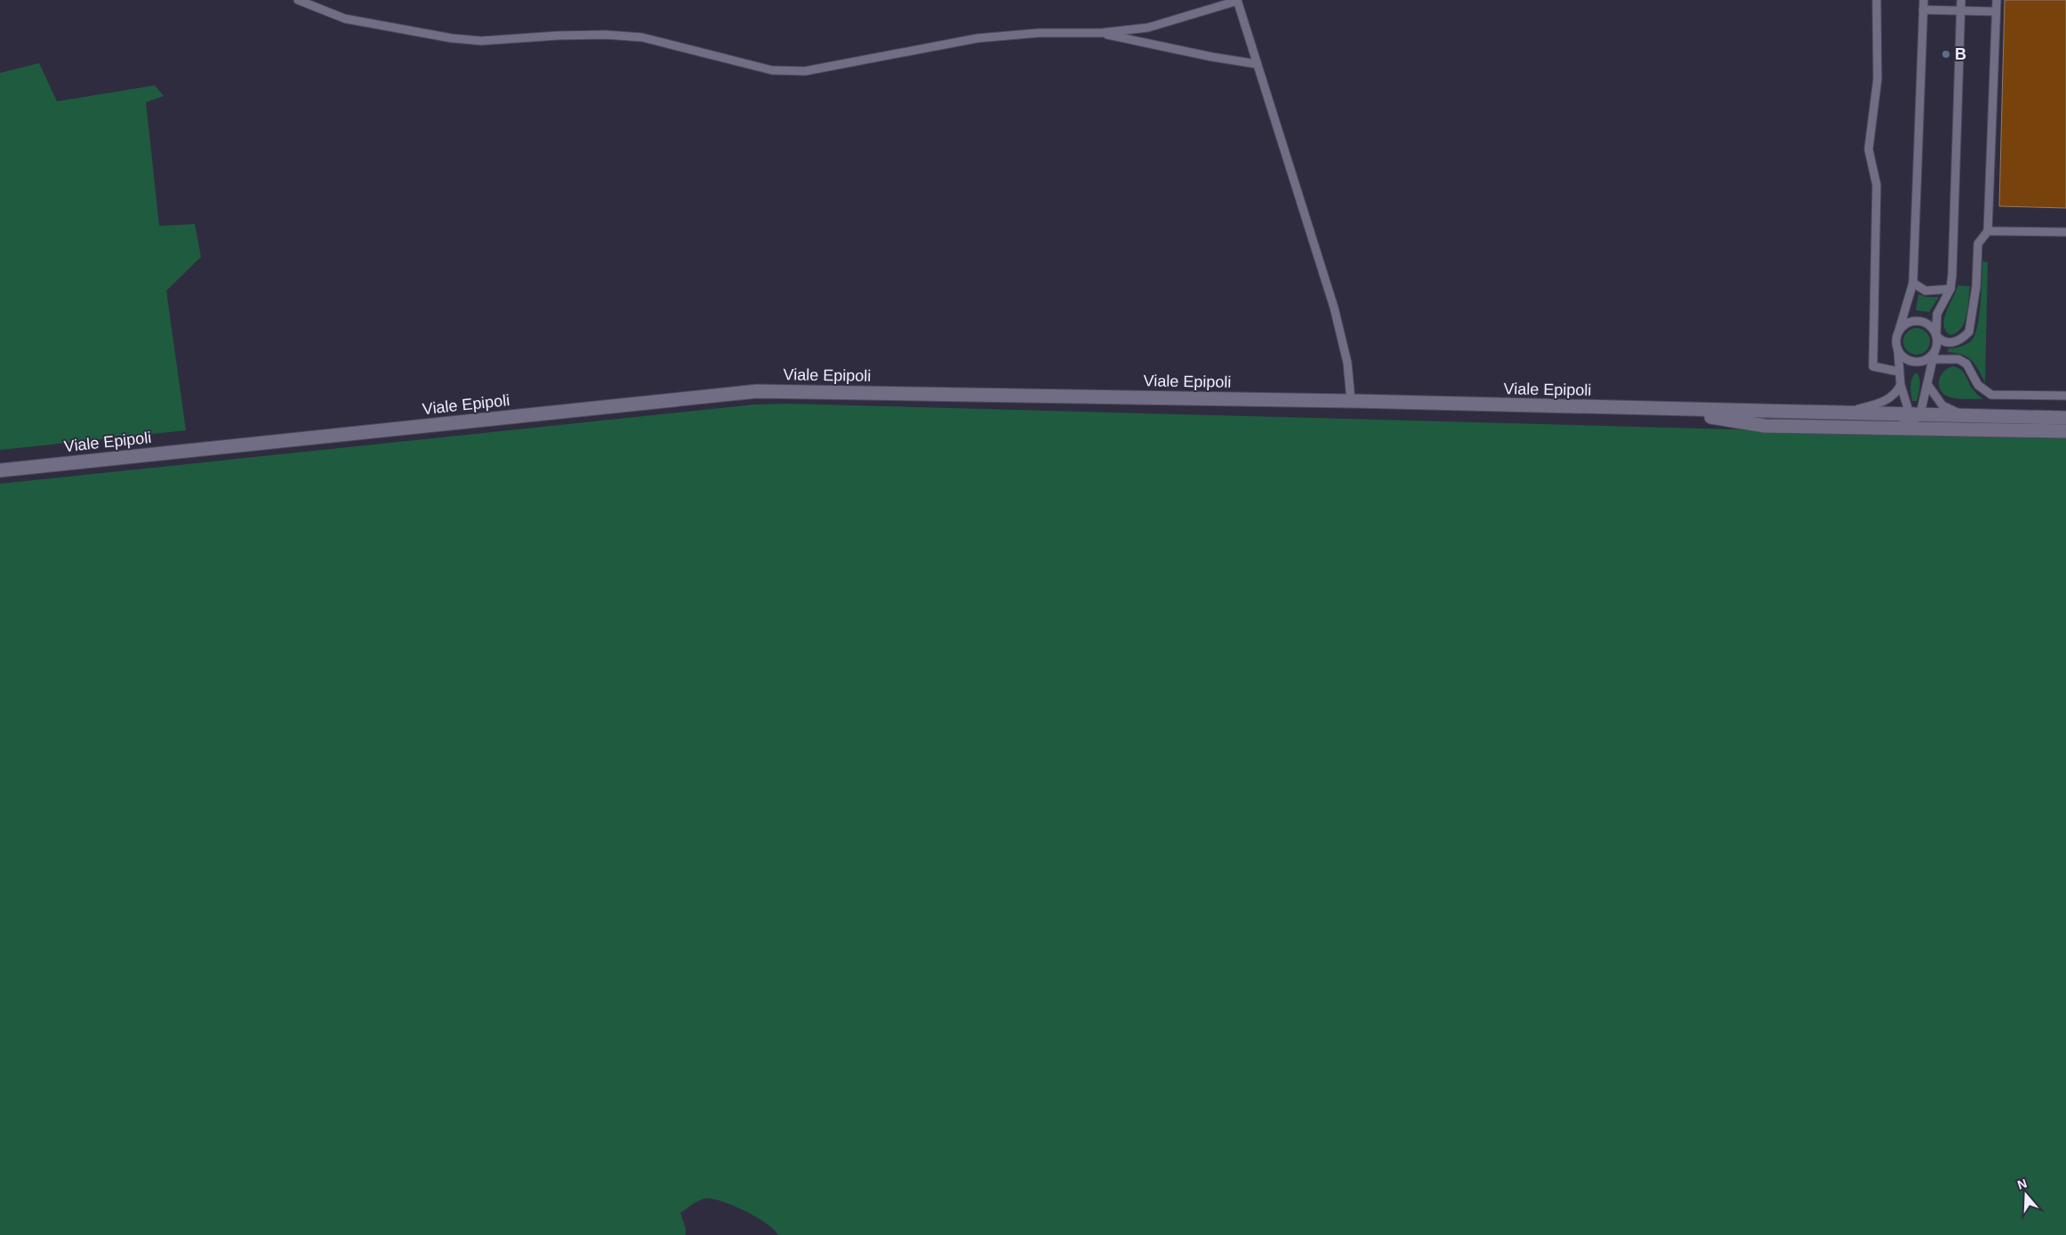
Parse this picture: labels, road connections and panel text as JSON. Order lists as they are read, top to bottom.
{
  "streets": {
    "main road": ["Viale Epipoli"]
  },
  "places": ["B"],
  "north": "top"
}
